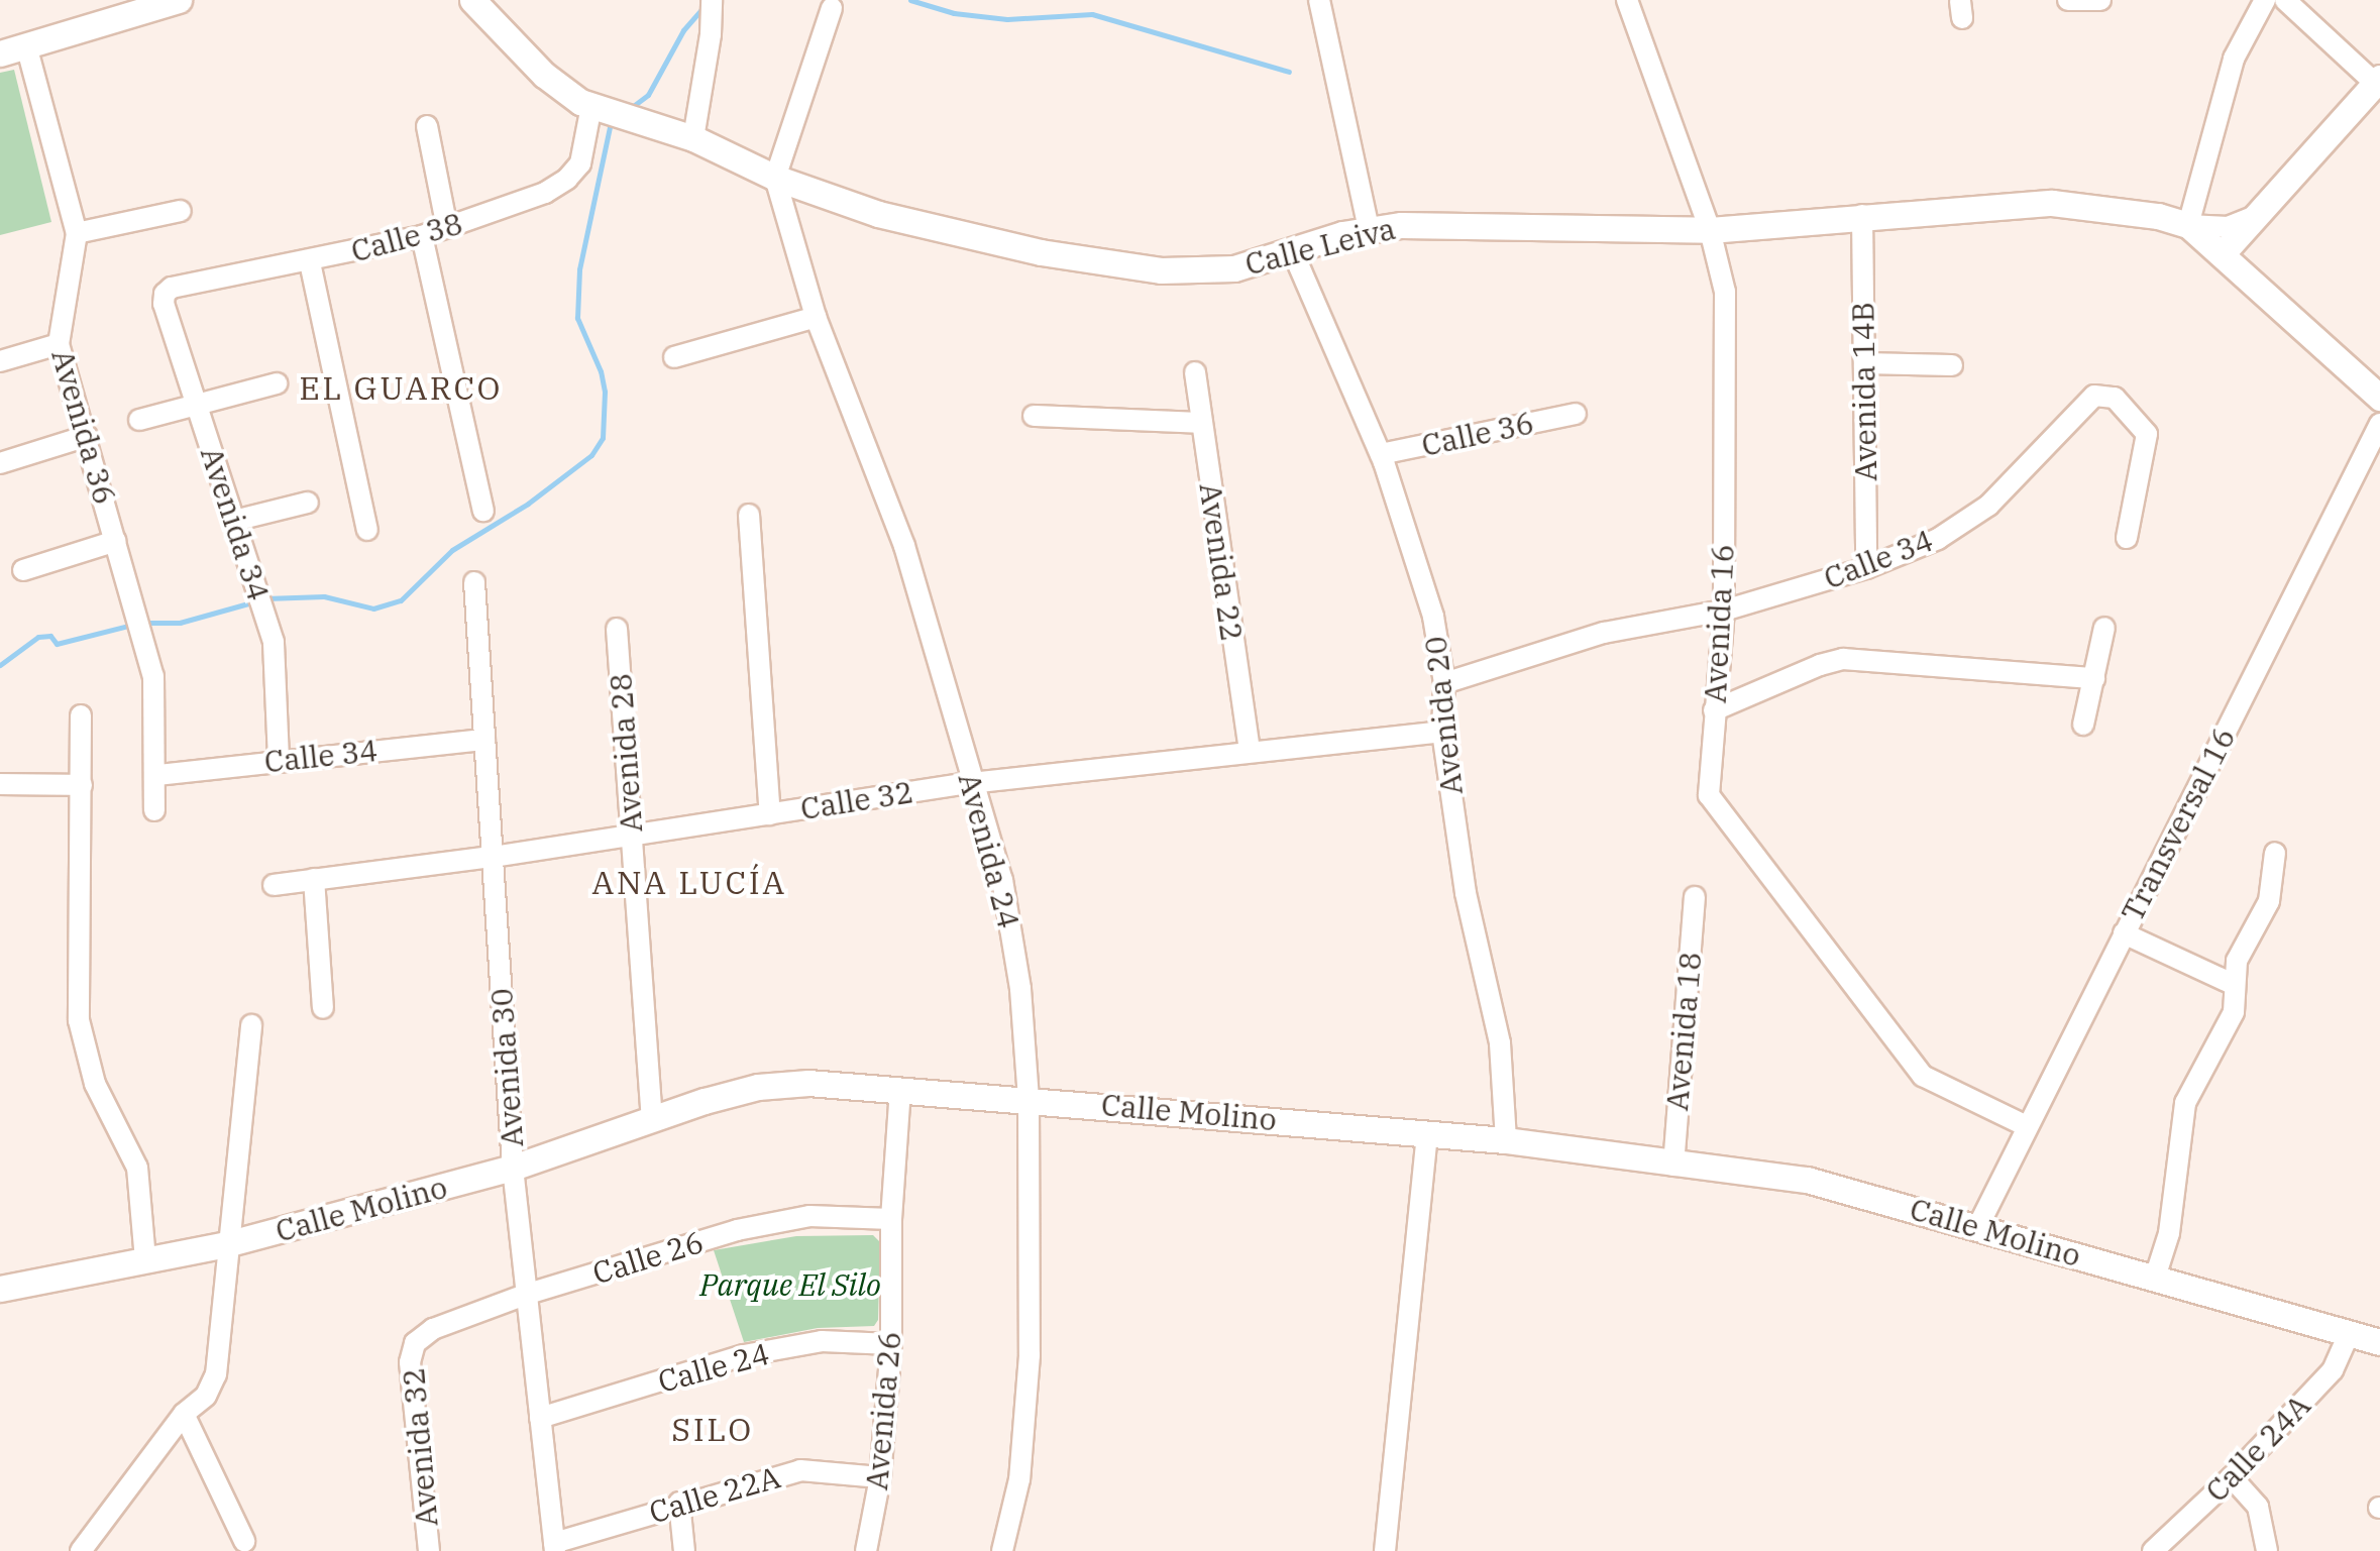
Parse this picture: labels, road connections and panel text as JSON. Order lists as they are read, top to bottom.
{
  "streets": {
    "main road": ["Calle Leiva", "Calle Molino"],
    "street": [
      "Calle 38",
      "Avenida 14B",
      "Avenida 36",
      "Calle 36",
      "Avenida 34",
      "Calle 34",
      "Avenida 22",
      "Avenida 16",
      "Avenida 20",
      "Avenida 28",
      "Calle 32",
      "Transversal 16",
      "Avenida 24",
      "Avenida 18",
      "Avenida 30",
      "Calle 26",
      "Calle 24",
      "Avenida 26",
      "Avenida 32",
      "Calle 24A",
      "Calle 22A"
    ]
  },
  "crossings": [
    ["Calle 38", "Calle Leiva"],
    ["Calle 38", "Avenida 34"],
    ["Calle Leiva", "Avenida 14B"],
    ["Calle Leiva", "Avenida 16"],
    ["Calle Leiva", "Avenida 20"],
    ["Calle Leiva", "Avenida 24"],
    ["Avenida 14B", "Calle 34"],
    ["Avenida 36", "Calle 34"],
    ["Calle 36", "Avenida 20"],
    ["Avenida 34", "Calle 34"],
    ["Calle 34", "Avenida 16"],
    ["Calle 34", "Avenida 20"],
    ["Calle 34", "Avenida 30"],
    ["Avenida 22", "Calle 32"],
    ["Avenida 16", "Transversal 16"],
    ["Avenida 20", "Calle 32"],
    ["Avenida 20", "Calle Molino"],
    ["Avenida 28", "Calle 32"],
    ["Avenida 28", "Calle Molino"],
    ["Calle 32", "Avenida 24"],
    ["Calle 32", "Avenida 30"],
    ["Transversal 16", "Calle Molino"],
    ["Avenida 24", "Calle Molino"],
    ["Avenida 18", "Calle Molino"],
    ["Avenida 30", "Calle Molino"],
    ["Avenida 30", "Calle 26"],
    ["Avenida 30", "Calle 24"],
    ["Avenida 30", "Calle 22A"],
    ["Calle Molino", "Avenida 26"],
    ["Calle Molino", "Calle 24A"],
    ["Calle 26", "Avenida 26"],
    ["Calle 26", "Avenida 32"],
    ["Calle 24", "Avenida 26"],
    ["Avenida 26", "Calle 22A"]
  ],
  "districts": ["EL GUARCO", "ANA LUCÍA", "SILO"],
  "parks": ["Parque El Silo"]
}
